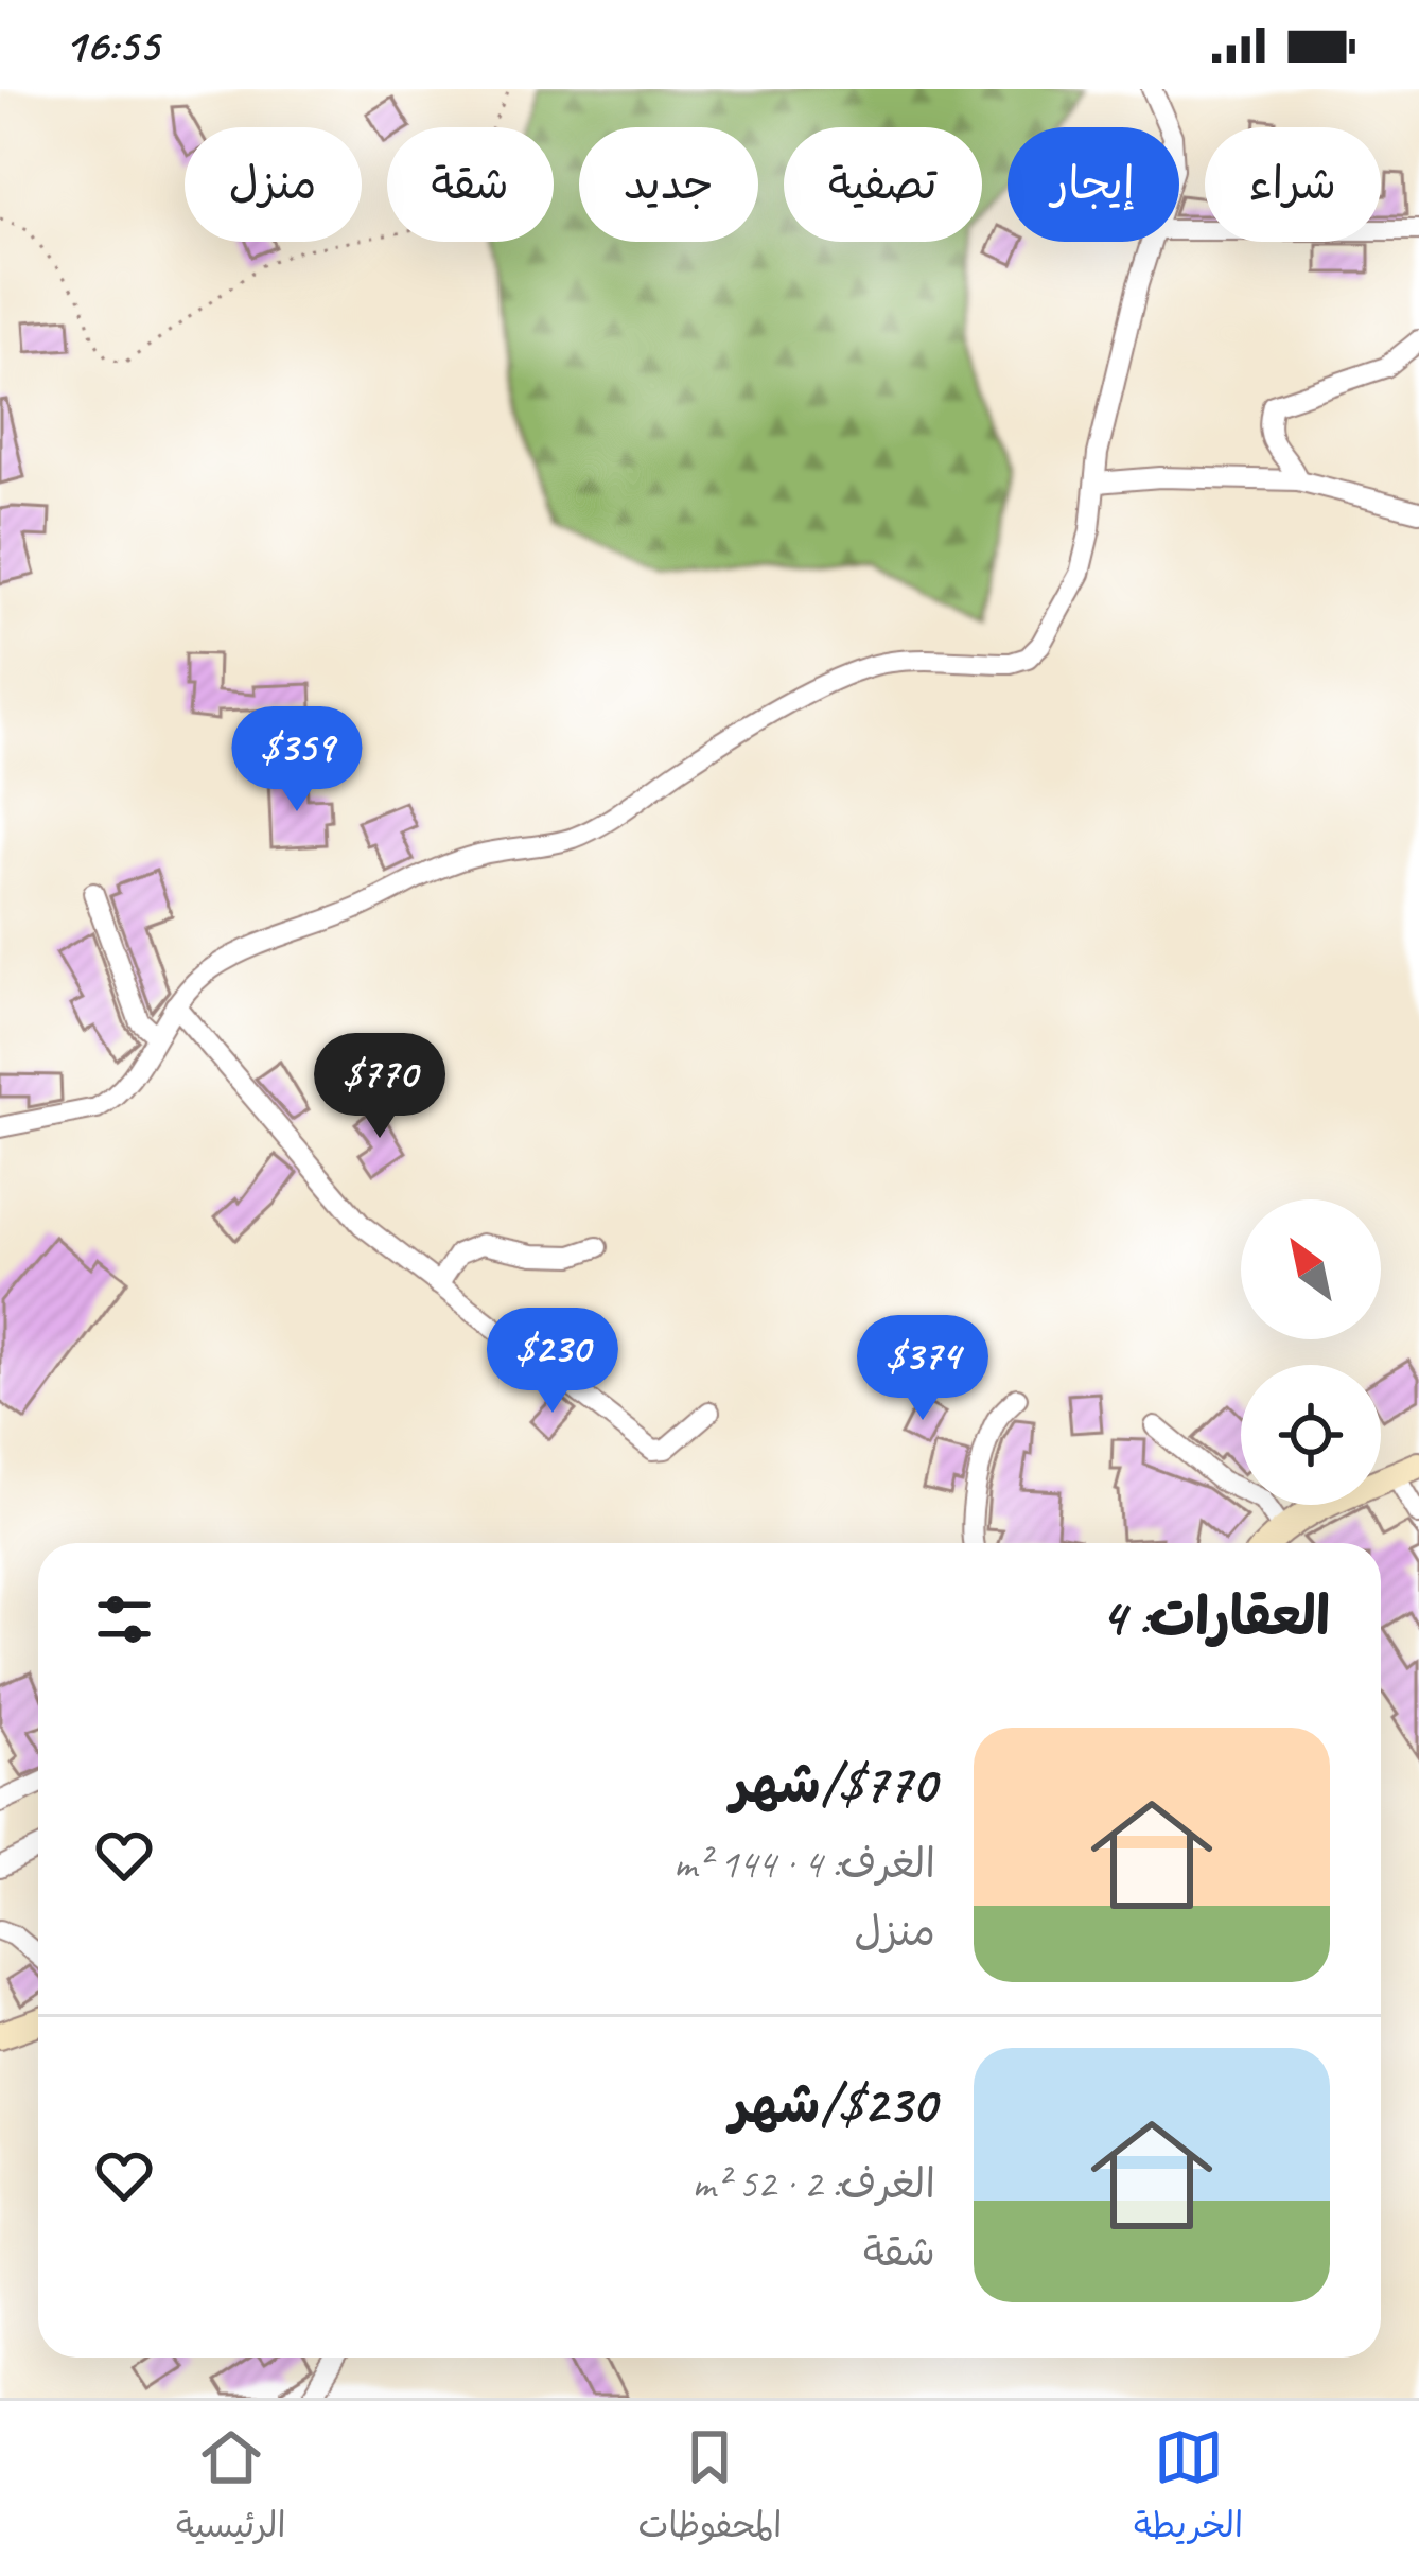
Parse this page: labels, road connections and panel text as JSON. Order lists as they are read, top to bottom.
{
  "north": "top left",
  "page": {
    "status": "16:55",
    "chip": [
      "شراء",
      "إيجار",
      "تصفية",
      "جديد",
      "شقة",
      "منزل"
    ],
    "price": [
      "$359",
      "$770",
      "$230",
      "$374"
    ],
    "heading": "العقارات: 4",
    "list": [
      {
        "name": "$770/شهر",
        "note": "الغرف: 4 · 144 m² · منزل"
      },
      {
        "name": "$230/شهر",
        "note": "الغرف: 2 · 52 m² · شقة"
      }
    ],
    "tabs": ["الخريطة", "المحفوظات", "الرئيسية"]
  }
}
